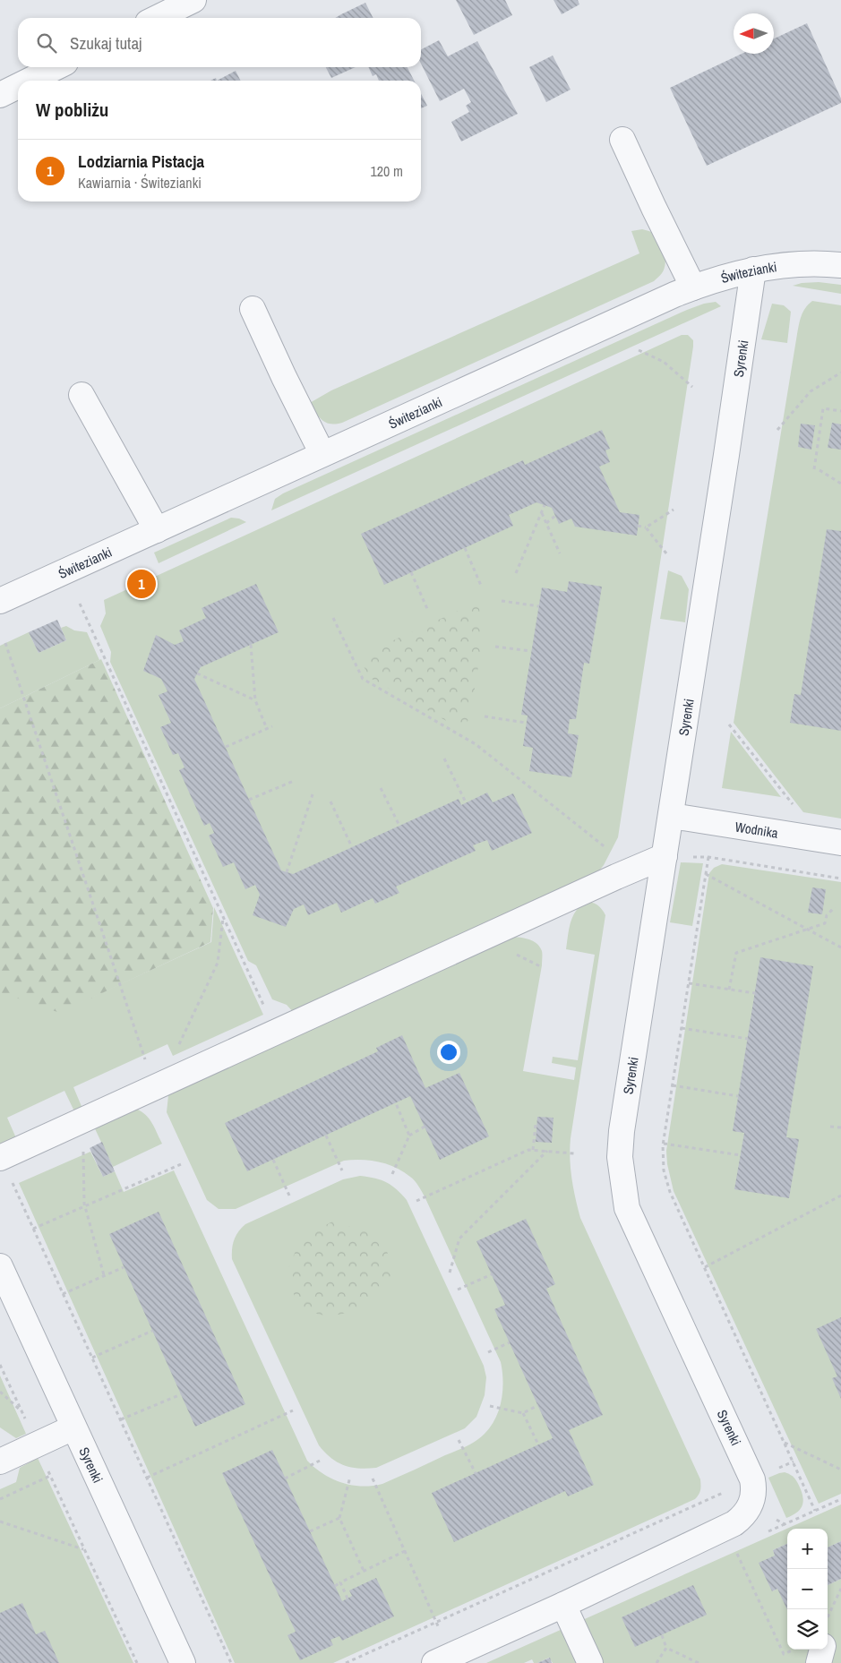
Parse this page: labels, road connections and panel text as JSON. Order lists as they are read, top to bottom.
{
  "streets": {
    "street": ["Świtezianki", "Syrenki", "Wodnika"]
  },
  "crossings": [
    ["Świtezianki", "Syrenki"],
    ["Syrenki", "Wodnika"]
  ],
  "north": "left",
  "page": {
    "search": "Szukaj tutaj",
    "heading": "W pobliżu",
    "list": [
      {
        "mark": "1",
        "name": "Lodziarnia Pistacja",
        "note": "Kawiarnia · Świtezianki",
        "value": "120 m"
      }
    ],
    "pins": "1",
    "map_buttons": ["+", "−"]
  }
}
